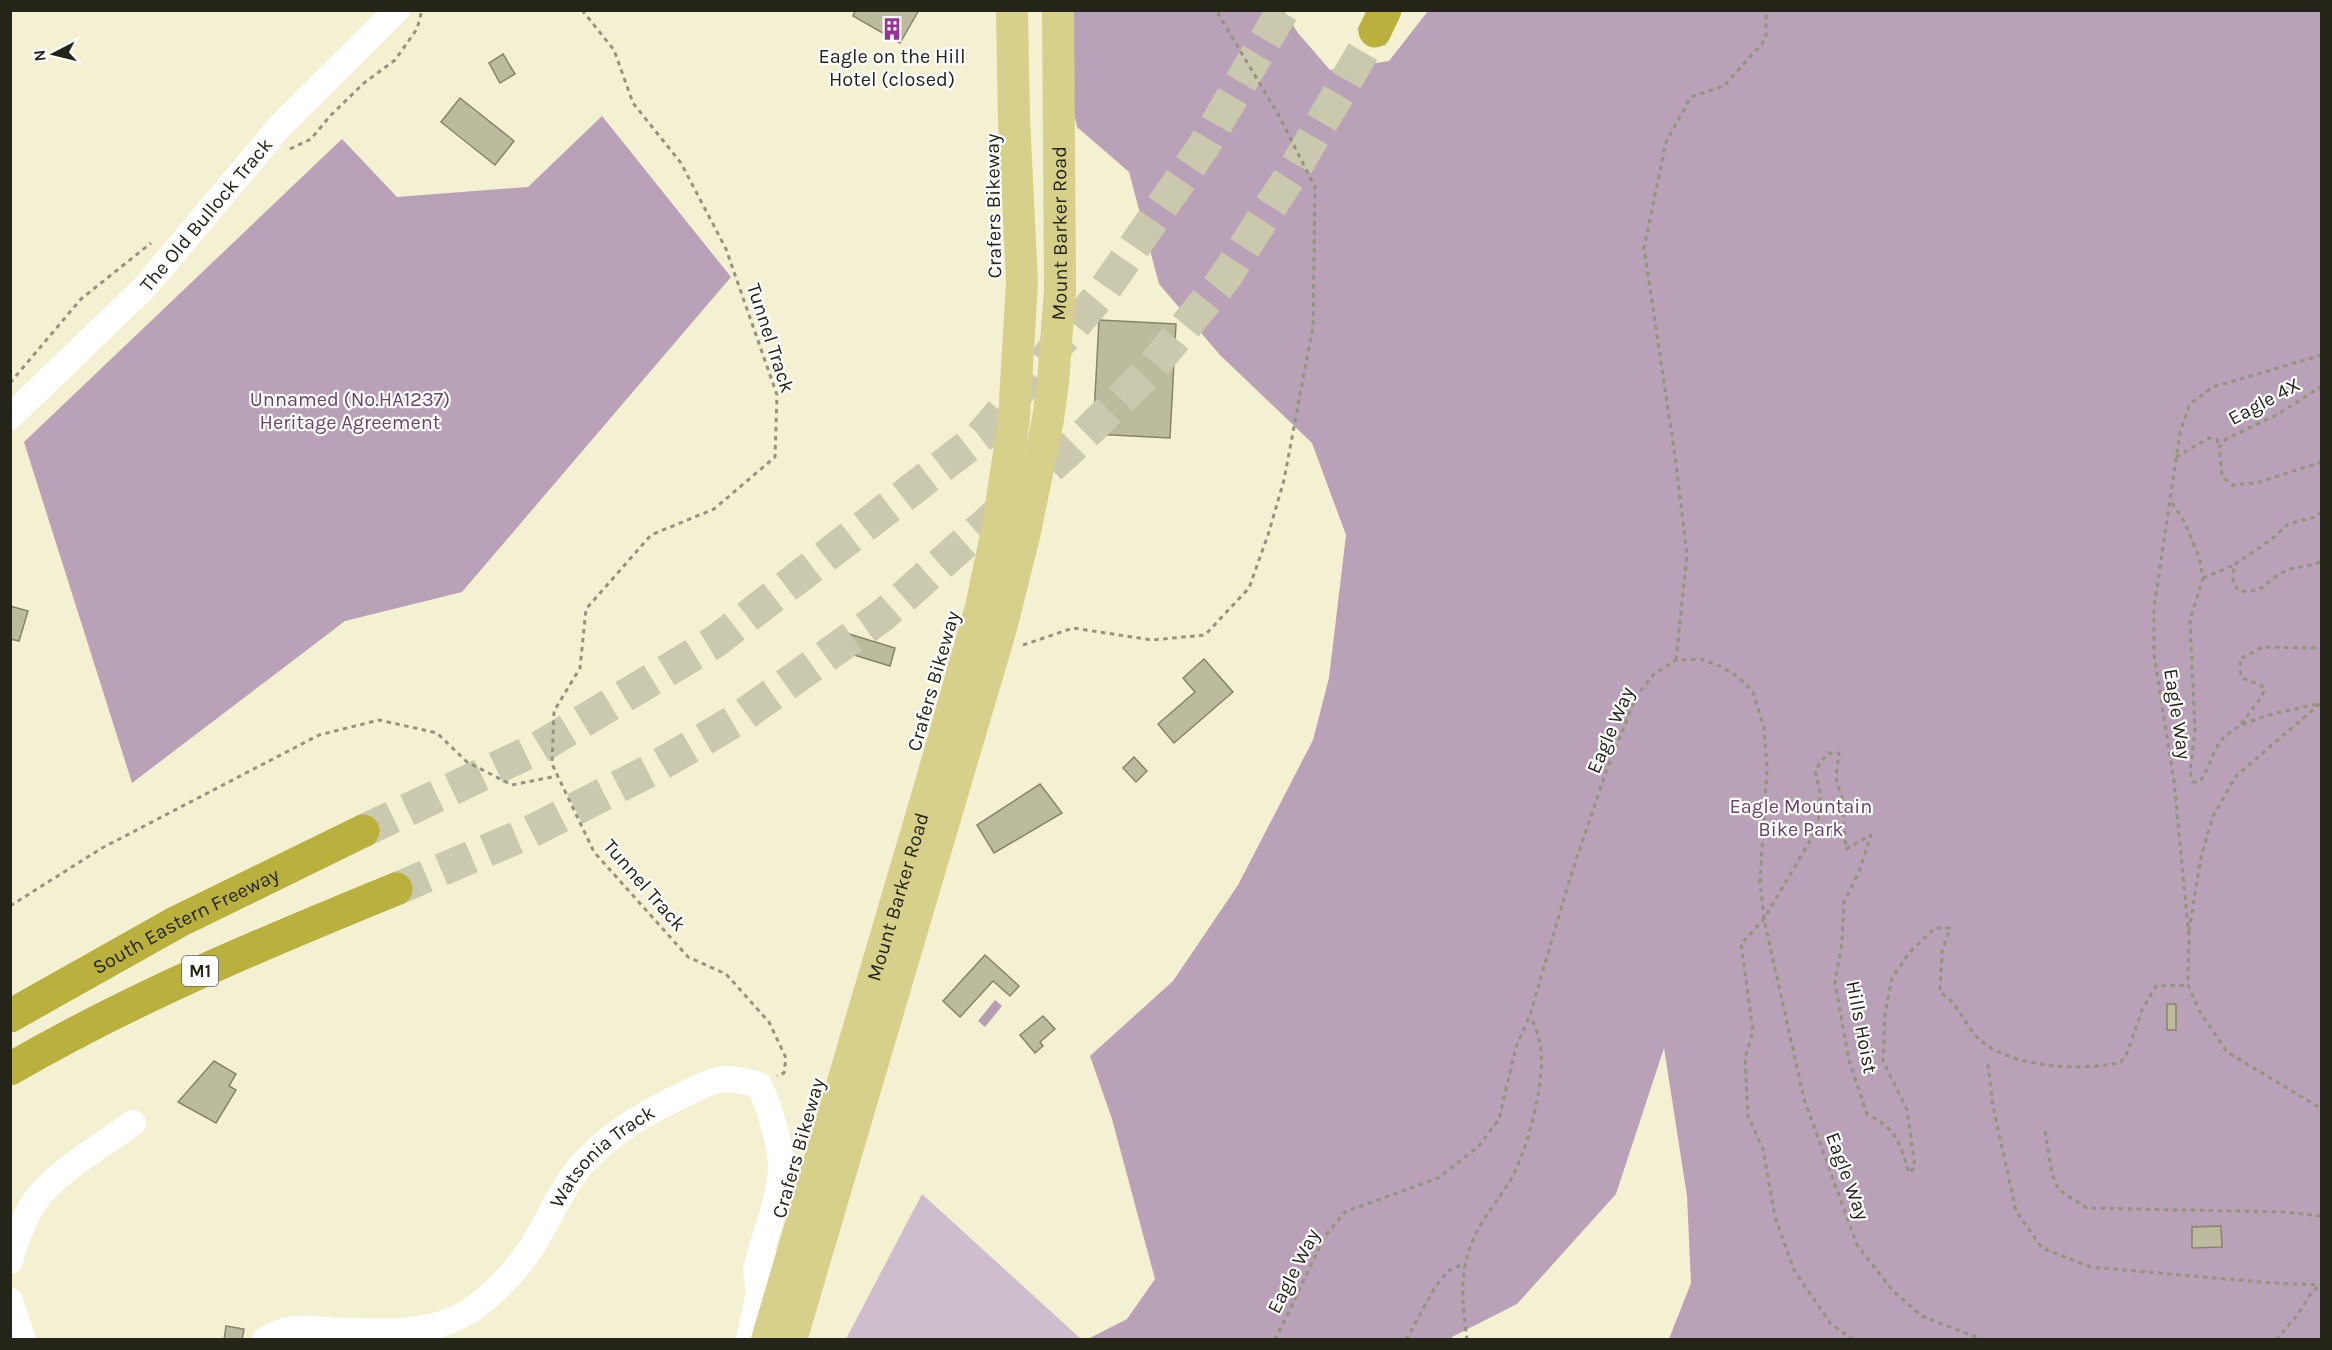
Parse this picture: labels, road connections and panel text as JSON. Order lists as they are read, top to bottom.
{
  "streets": {
    "highway": ["South Eastern Freeway", "M1"],
    "main road": ["Mount Barker Road"],
    "street": ["The Old Bullock Track", "Watsonia Track"],
    "path": [
      "Tunnel Track",
      "Eagle 4X",
      "Eagle Way",
      "Hills Hoist"
    ]
  },
  "crossings": [
    ["Tunnel Track", "Watsonia Track"],
    ["Eagle Way", "Hills Hoist"]
  ],
  "parks": ["Unnamed (No.HA1237) Heritage Agreement", "Eagle Mountain Bike Park"],
  "places": {
    "building": ["Eagle on the Hill Hotel (closed)"]
  },
  "north": "left"
}
